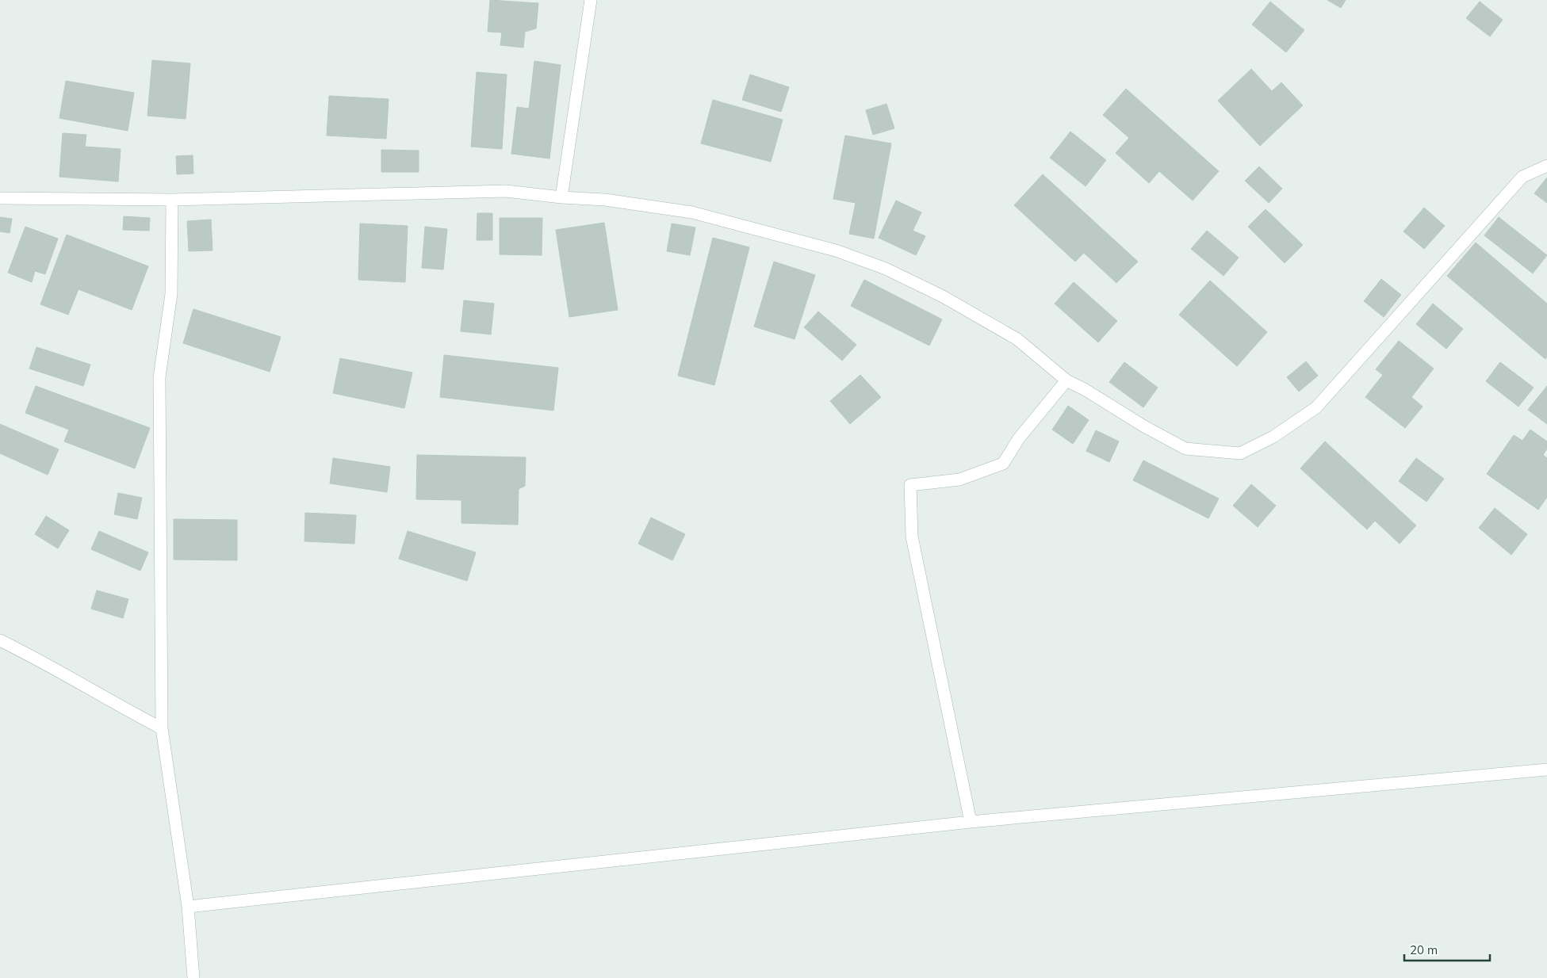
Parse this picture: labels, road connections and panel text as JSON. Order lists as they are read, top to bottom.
{
  "scale_bar": "20 m"
}
